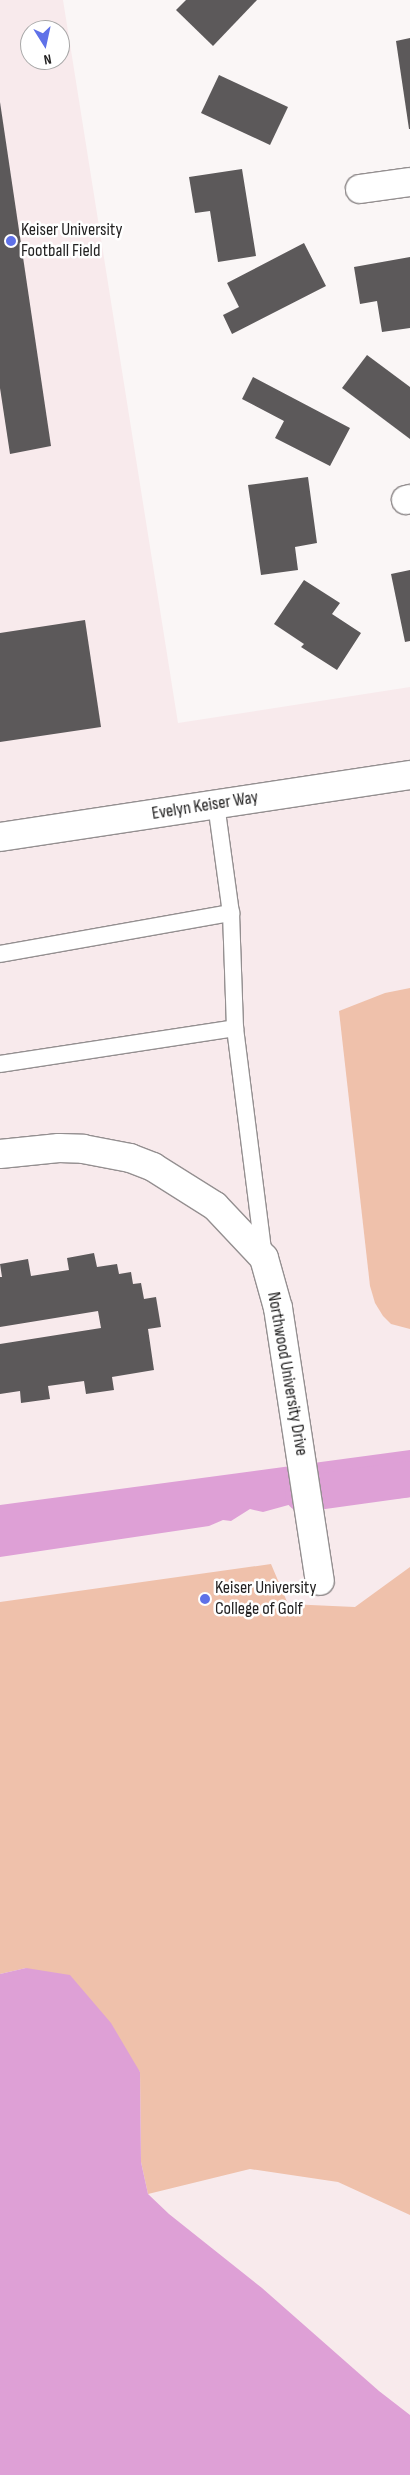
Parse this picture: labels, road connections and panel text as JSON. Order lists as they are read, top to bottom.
{
  "streets": {
    "street": ["Evelyn Keiser Way", "Northwood University Drive"]
  },
  "places": ["Keiser University Football Field", "Keiser University College of Golf"],
  "north": "bottom"
}
